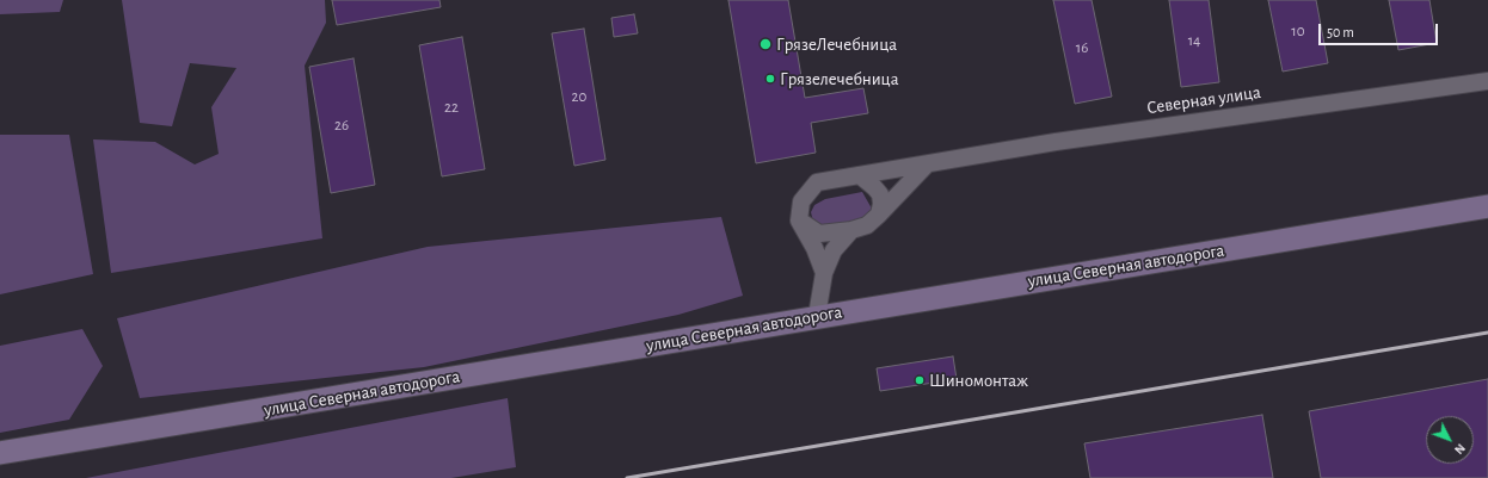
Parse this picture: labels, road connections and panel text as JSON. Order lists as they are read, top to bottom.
{
  "streets": {
    "main road": ["улица Северная автодорога"],
    "street": ["Северная улица"]
  },
  "places": ["ГрязеЛечебница", "Грязелечебница", "Шиномонтаж"],
  "house_numbers": [
    "10",
    "14",
    "16",
    "20",
    "22",
    "26"
  ],
  "scale_bar": "50 m",
  "north": "bottom right"
}
